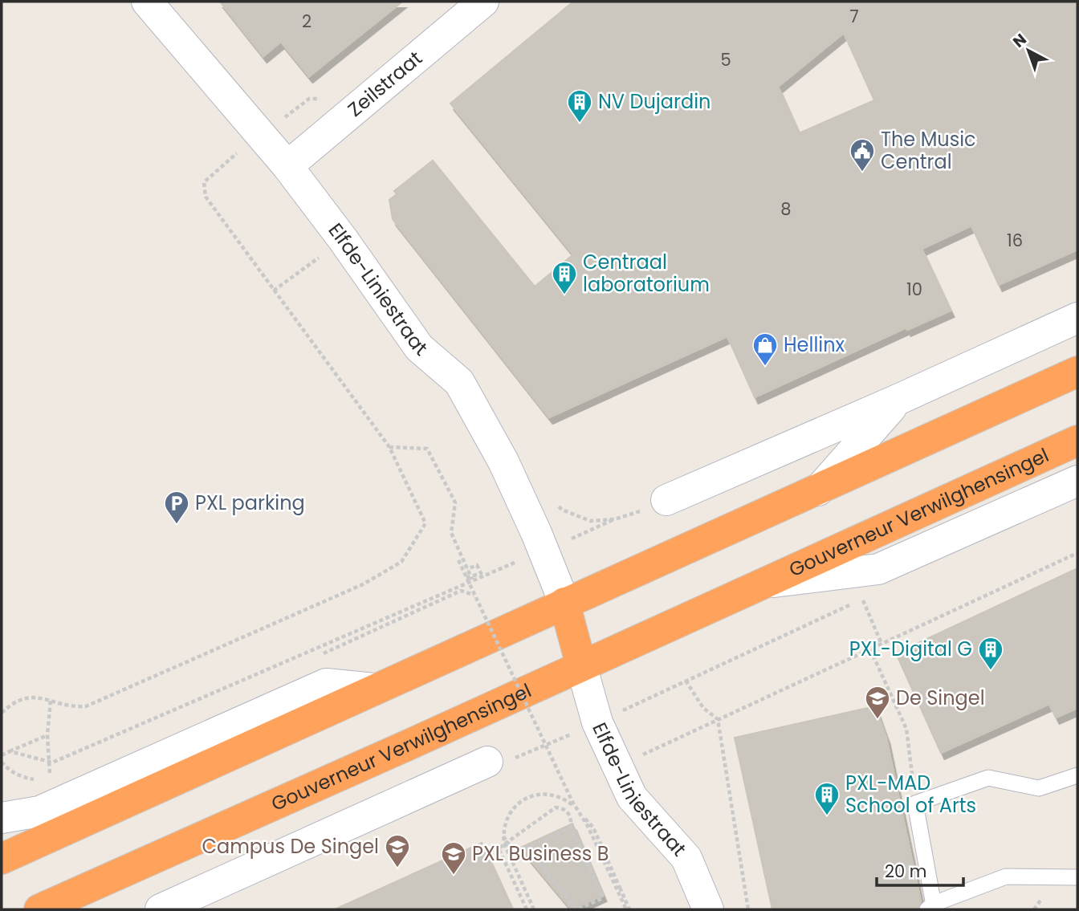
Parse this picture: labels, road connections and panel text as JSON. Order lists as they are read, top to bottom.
{
  "streets": {
    "highway": ["Gouverneur Verwilghensingel"],
    "street": ["Zeilstraat", "Elfde-Liniestraat"]
  },
  "crossings": [
    ["Zeilstraat", "Elfde-Liniestraat"],
    ["Elfde-Liniestraat", "Gouverneur Verwilghensingel"]
  ],
  "places": {
    "building": [
      "NV Dujardin",
      "Centraal laboratorium",
      "PXL-Digital G",
      "PXL-MAD School of Arts"
    ],
    "public building": ["The Music Central"],
    "shop": ["Hellinx"],
    "parking": ["PXL parking"],
    "school or university": ["De Singel", "Campus De Singel", "PXL Business B"]
  },
  "house_numbers": [
    "7",
    "2",
    "5",
    "8",
    "16",
    "10"
  ],
  "scale_bar": "20 m",
  "north": "top left"
}
